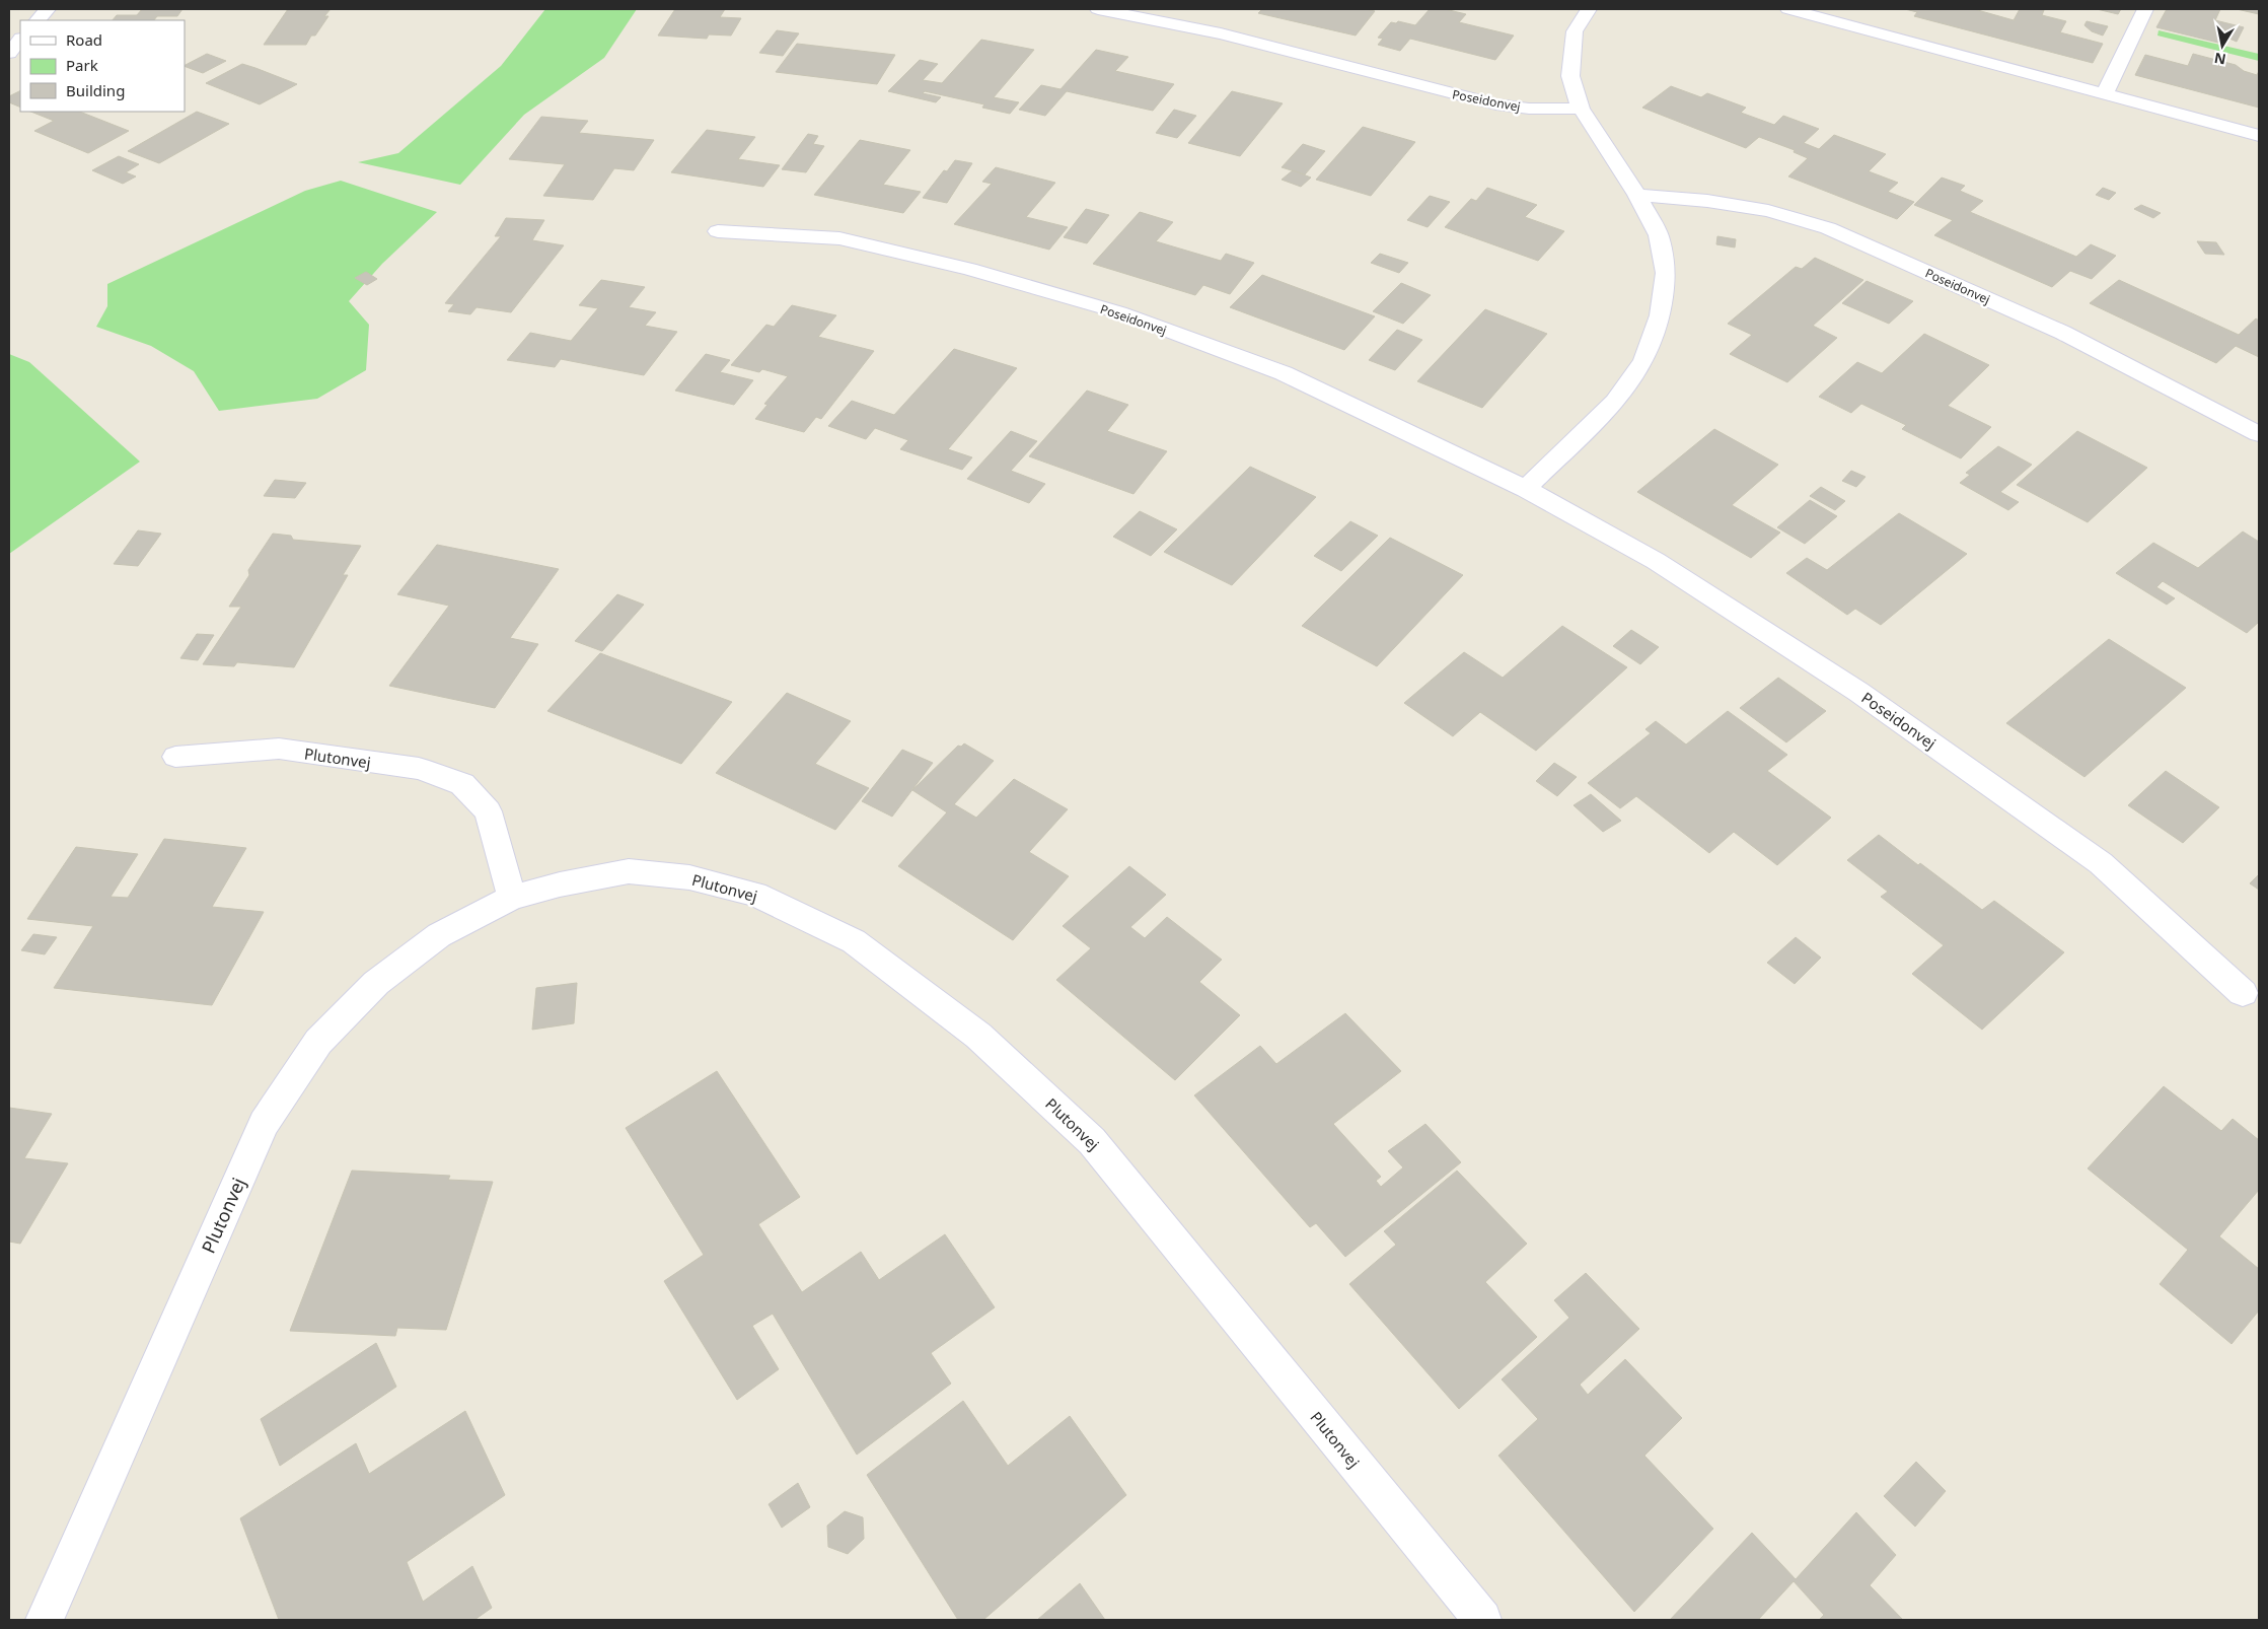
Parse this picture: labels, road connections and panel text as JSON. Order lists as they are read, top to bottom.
{
  "streets": {
    "street": ["Poseidonvej", "Plutonvej"]
  },
  "legend": ["Road", "Park", "Building"],
  "north": "bottom"
}
